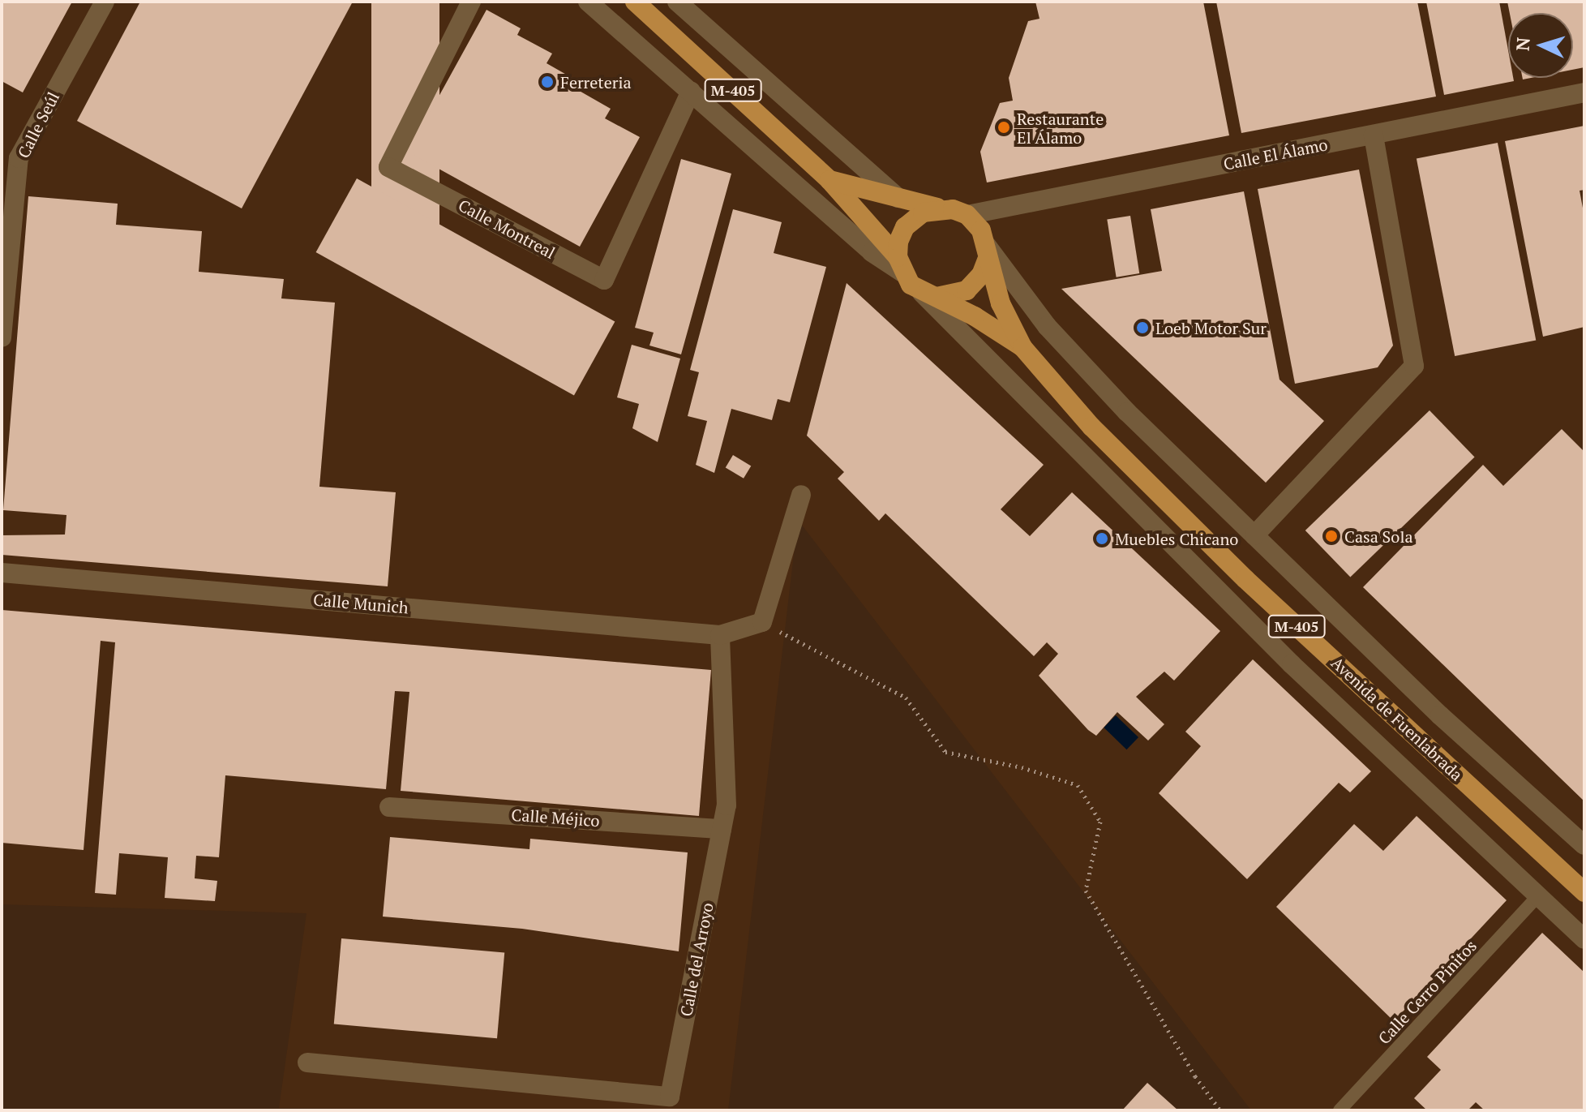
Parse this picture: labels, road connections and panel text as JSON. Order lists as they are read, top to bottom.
{
  "streets": {
    "main road": ["M-405", "Avenida de Fuenlabrada"],
    "street": [
      "Calle Seúl",
      "Calle El Álamo",
      "Calle Montreal",
      "Calle Munich",
      "Calle Méjico",
      "Calle del Arroyo"
    ],
    "lane": ["Calle Cerro Pinitos"]
  },
  "crossings": [
    ["M-405", "Calle El Álamo"],
    ["M-405", "Avenida de Fuenlabrada"],
    ["Calle Munich", "Calle del Arroyo"],
    ["Calle Méjico", "Calle del Arroyo"]
  ],
  "places": [
    "Ferreteria",
    "Restaurante El Álamo",
    "Loeb Motor Sur",
    "Casa Sola",
    "Muebles Chicano"
  ],
  "north": "left"
}
